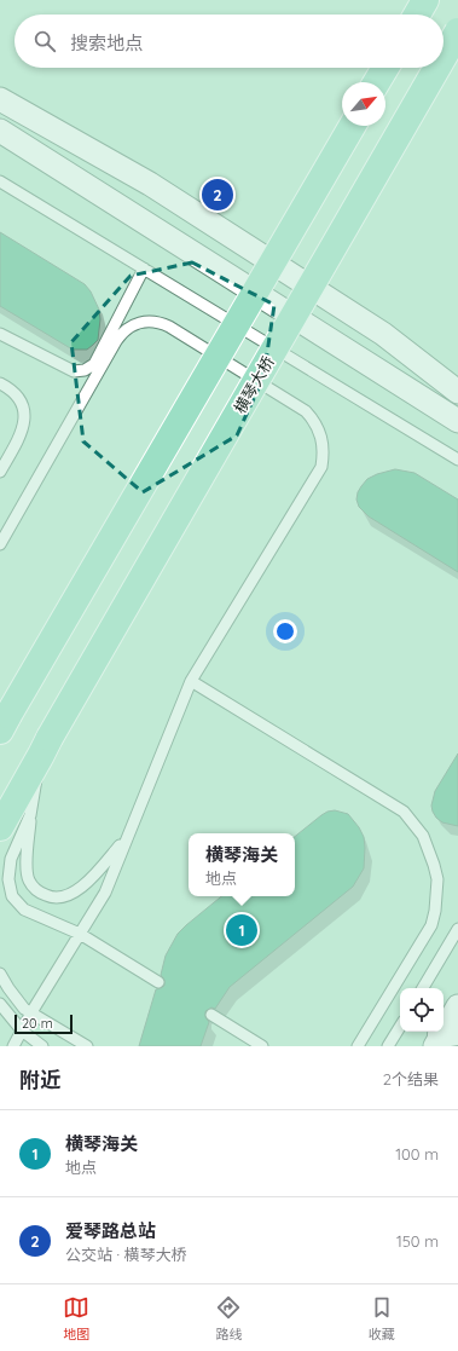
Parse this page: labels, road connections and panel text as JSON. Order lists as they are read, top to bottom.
{
  "streets": {
    "main road": ["横琴大桥"]
  },
  "scale_bar": "20 m",
  "north": "top right",
  "page": {
    "search": "搜索地点",
    "pins": ["2", "1"],
    "popup": ["横琴海关", "地点"],
    "scale": "20 m",
    "heading": ["附近", "2个结果"],
    "list": [
      {
        "mark": "1",
        "name": "横琴海关",
        "note": "地点",
        "value": "100 m"
      },
      {
        "mark": "2",
        "name": "爱琴路总站",
        "note": "公交站 · 横琴大桥",
        "value": "150 m"
      }
    ],
    "nav": ["地图", "路线", "收藏"]
  }
}
